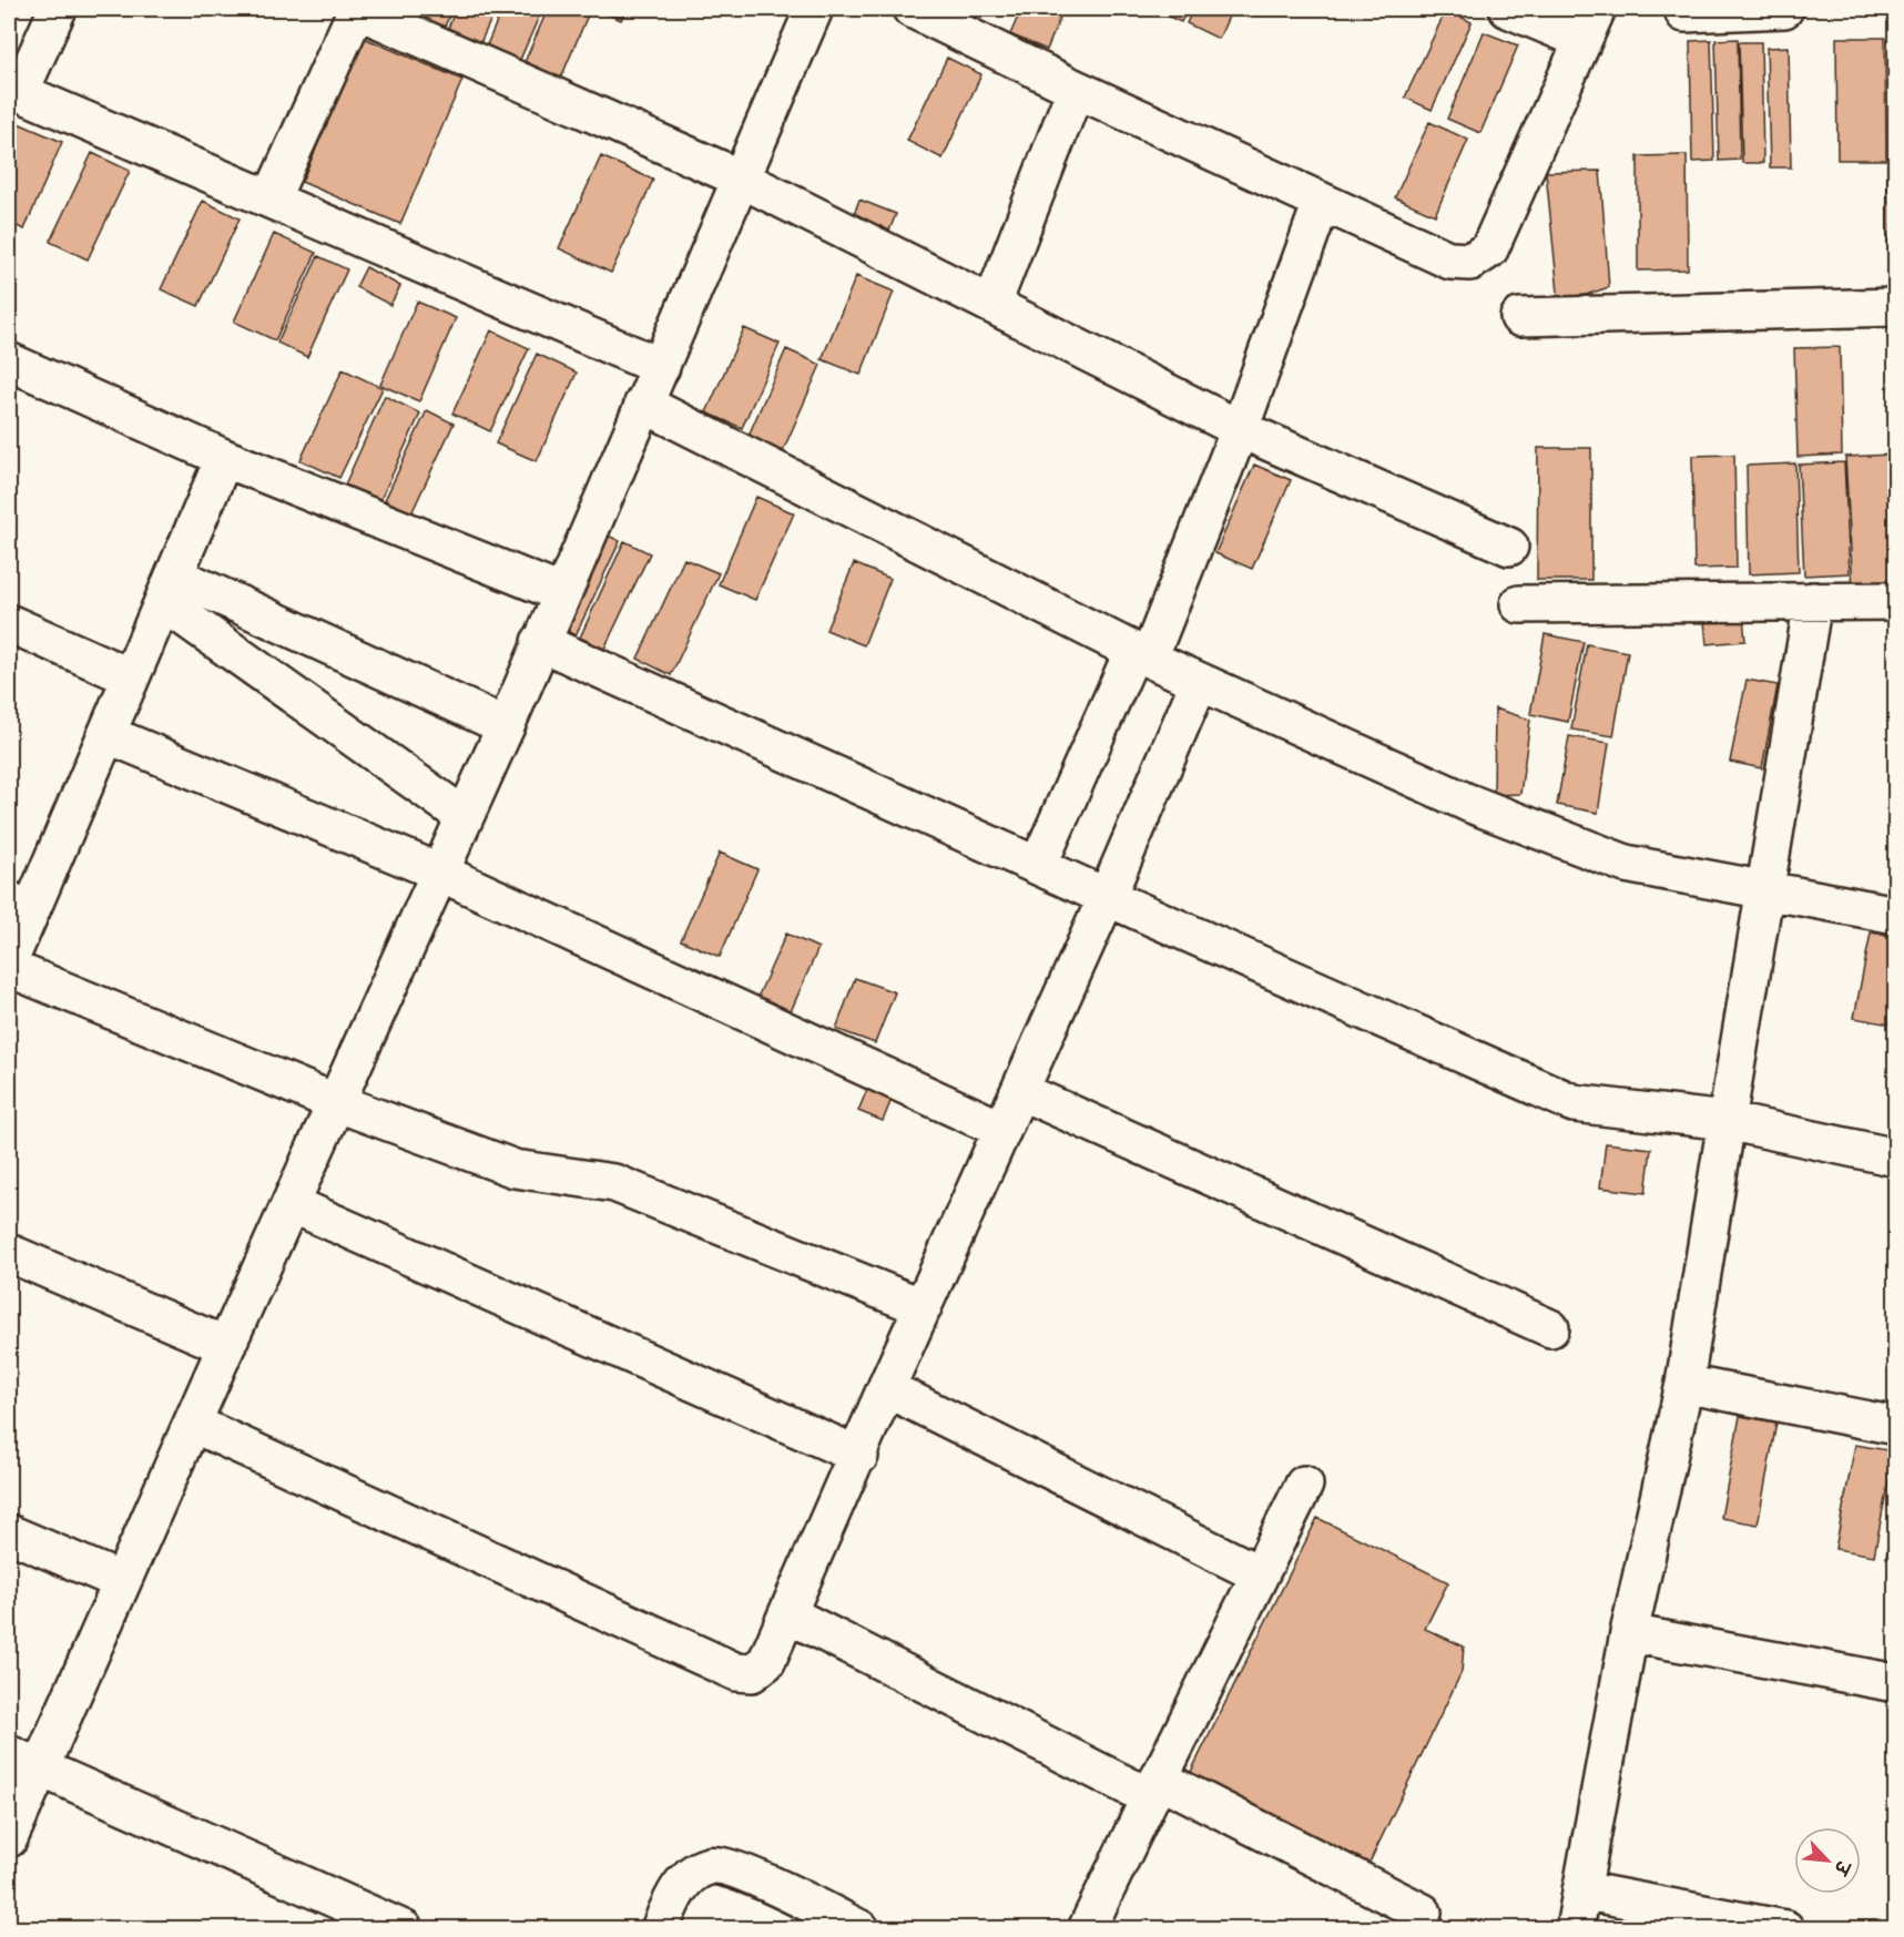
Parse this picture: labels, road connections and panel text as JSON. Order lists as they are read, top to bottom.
{
  "north": "bottom right"
}
